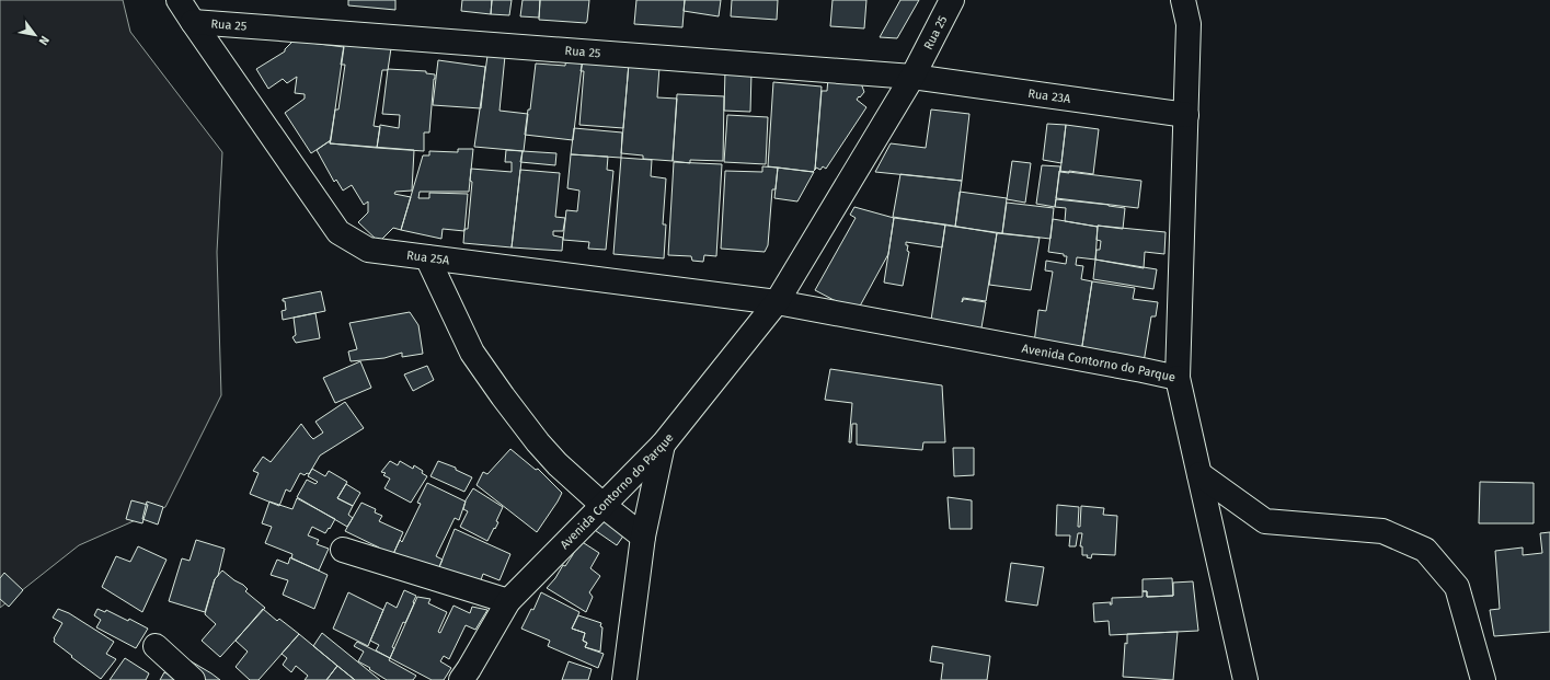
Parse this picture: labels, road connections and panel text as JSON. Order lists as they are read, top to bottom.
{
  "streets": {
    "street": [
      "Rua 25",
      "Rua 23A",
      "Rua 25A",
      "Avenida Contorno do Parque"
    ]
  },
  "crossings": [
    ["Rua 25", "Rua 23A"],
    ["Rua 25", "Rua 25A"],
    ["Rua 25", "Avenida Contorno do Parque"],
    ["Rua 23A", "Avenida Contorno do Parque"],
    ["Rua 25A", "Avenida Contorno do Parque"]
  ],
  "north": "bottom right"
}
